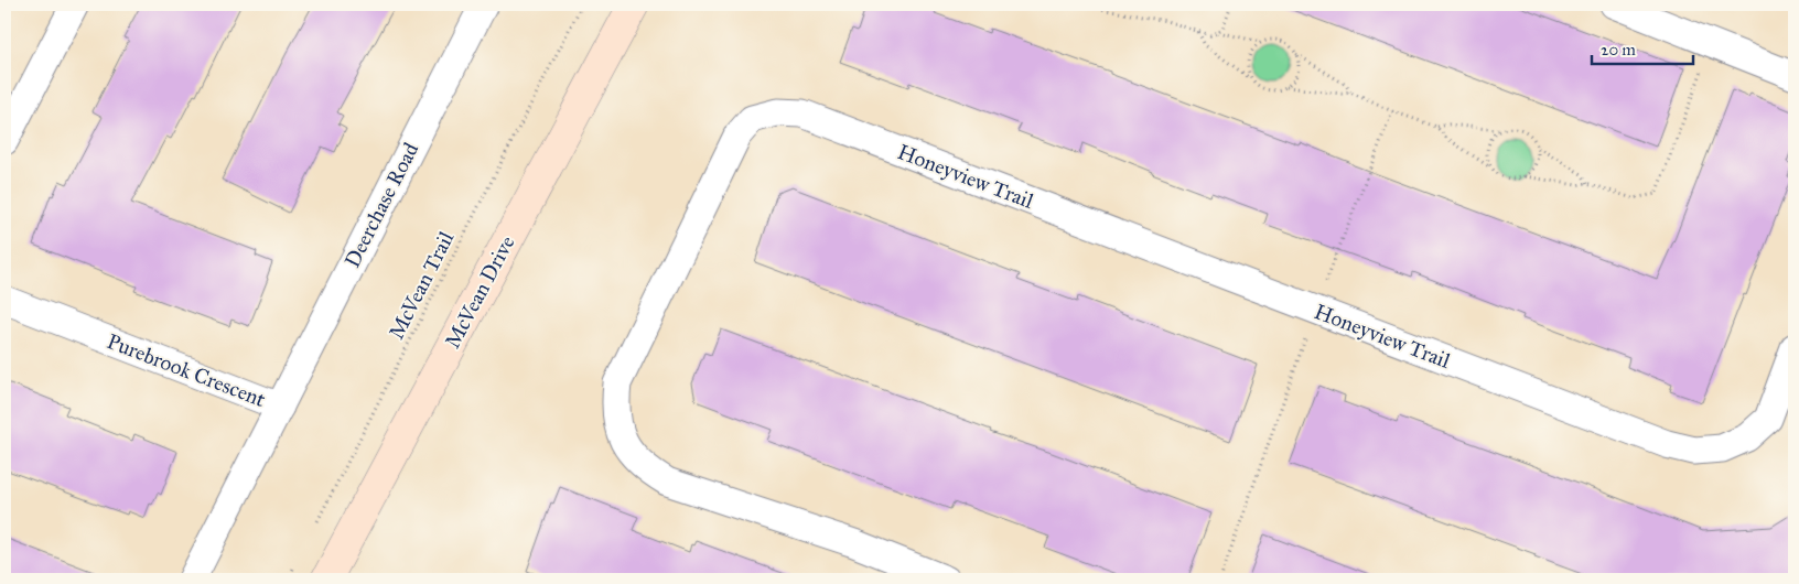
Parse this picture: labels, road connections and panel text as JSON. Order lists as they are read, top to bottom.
{
  "streets": {
    "main road": ["McVean Drive"],
    "street": ["Honeyview Trail", "Deerchase Road", "Purebrook Crescent"],
    "path": ["McVean Trail"]
  },
  "crossings": [
    ["Deerchase Road", "Purebrook Crescent"]
  ],
  "scale_bar": "20 m"
}
